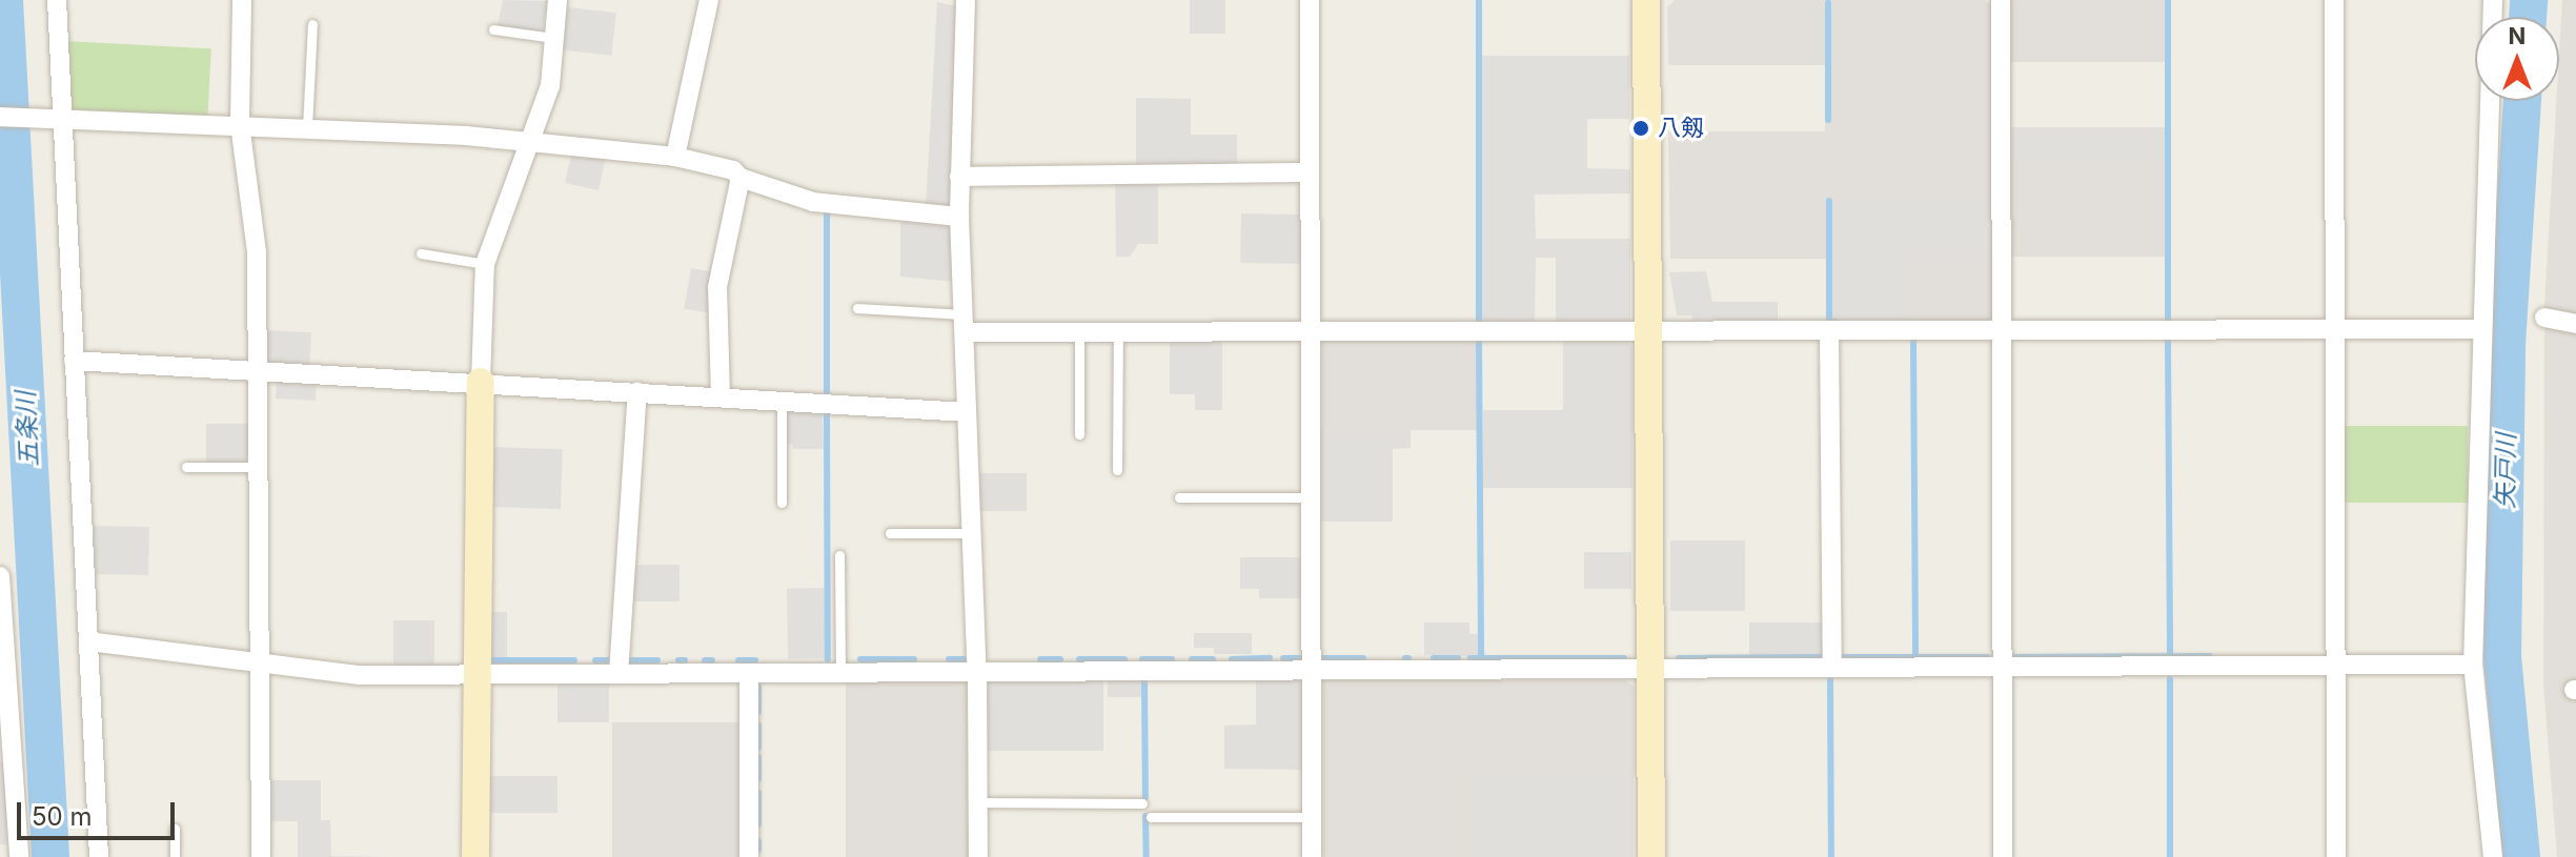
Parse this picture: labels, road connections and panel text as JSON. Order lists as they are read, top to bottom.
{
  "water": ["五条川", "矢戸川"],
  "places": ["八剱"],
  "scale_bar": "50 m",
  "north": "top"
}
